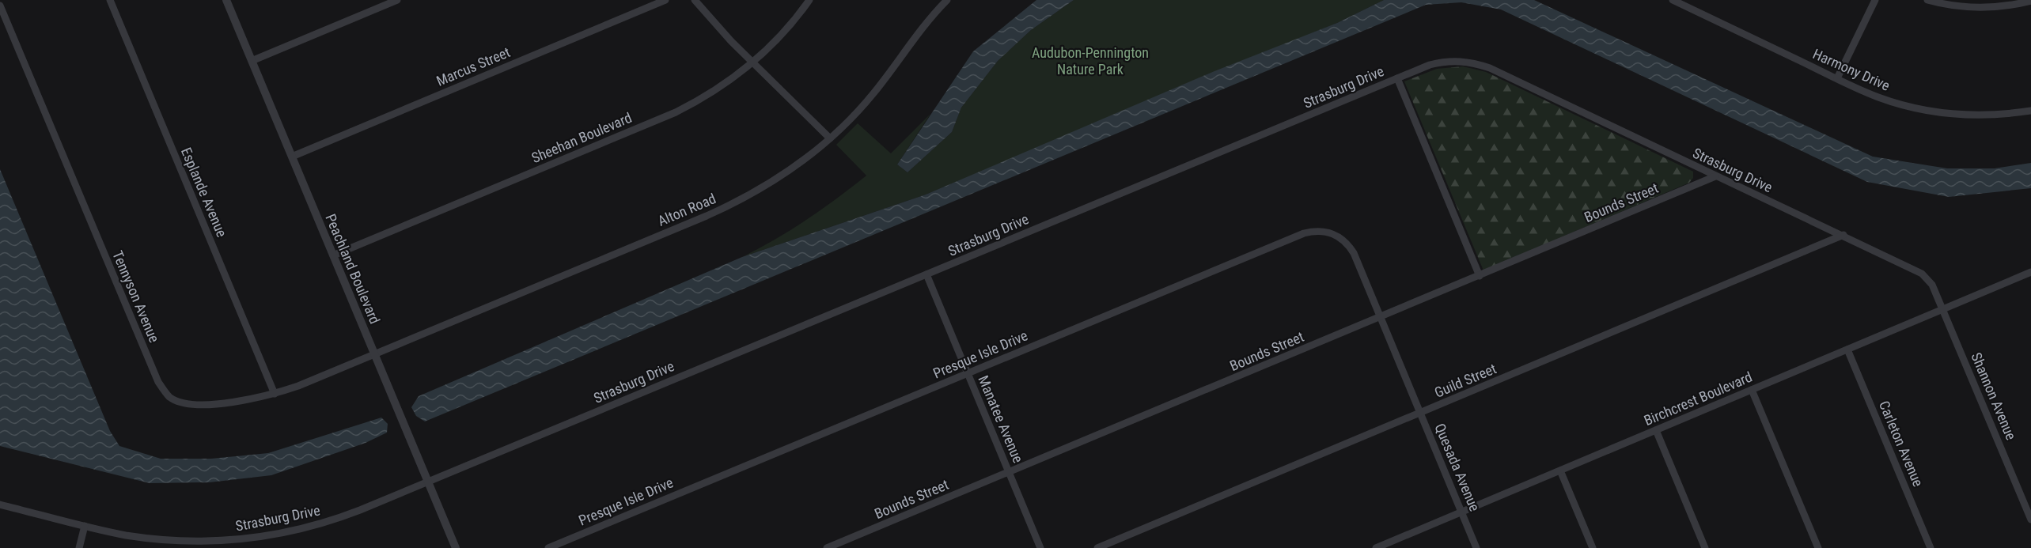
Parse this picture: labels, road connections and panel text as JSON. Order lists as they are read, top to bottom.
{
  "streets": {
    "street": [
      "Marcus Street",
      "Harmony Drive",
      "Strasburg Drive",
      "Sheehan Boulevard",
      "Esplande Avenue",
      "Bounds Street",
      "Alton Road",
      "Peachland Boulevard",
      "Tennyson Avenue",
      "Presque Isle Drive",
      "Guild Street",
      "Shannon Avenue",
      "Birchcrest Boulevard",
      "Manatee Avenue",
      "Carleton Avenue",
      "Quesada Avenue"
    ]
  },
  "crossings": [
    ["Marcus Street", "Peachland Boulevard"],
    ["Strasburg Drive", "Bounds Street"],
    ["Strasburg Drive", "Peachland Boulevard"],
    ["Strasburg Drive", "Guild Street"],
    ["Strasburg Drive", "Shannon Avenue"],
    ["Strasburg Drive", "Birchcrest Boulevard"],
    ["Strasburg Drive", "Manatee Avenue"],
    ["Sheehan Boulevard", "Peachland Boulevard"],
    ["Esplande Avenue", "Tennyson Avenue"],
    ["Bounds Street", "Presque Isle Drive"],
    ["Bounds Street", "Manatee Avenue"],
    ["Bounds Street", "Quesada Avenue"],
    ["Alton Road", "Peachland Boulevard"],
    ["Alton Road", "Tennyson Avenue"],
    ["Peachland Boulevard", "Tennyson Avenue"],
    ["Presque Isle Drive", "Manatee Avenue"],
    ["Presque Isle Drive", "Quesada Avenue"],
    ["Guild Street", "Quesada Avenue"],
    ["Shannon Avenue", "Birchcrest Boulevard"],
    ["Birchcrest Boulevard", "Carleton Avenue"],
    ["Birchcrest Boulevard", "Quesada Avenue"]
  ],
  "parks": ["Audubon-Pennington Nature Park"]
}
